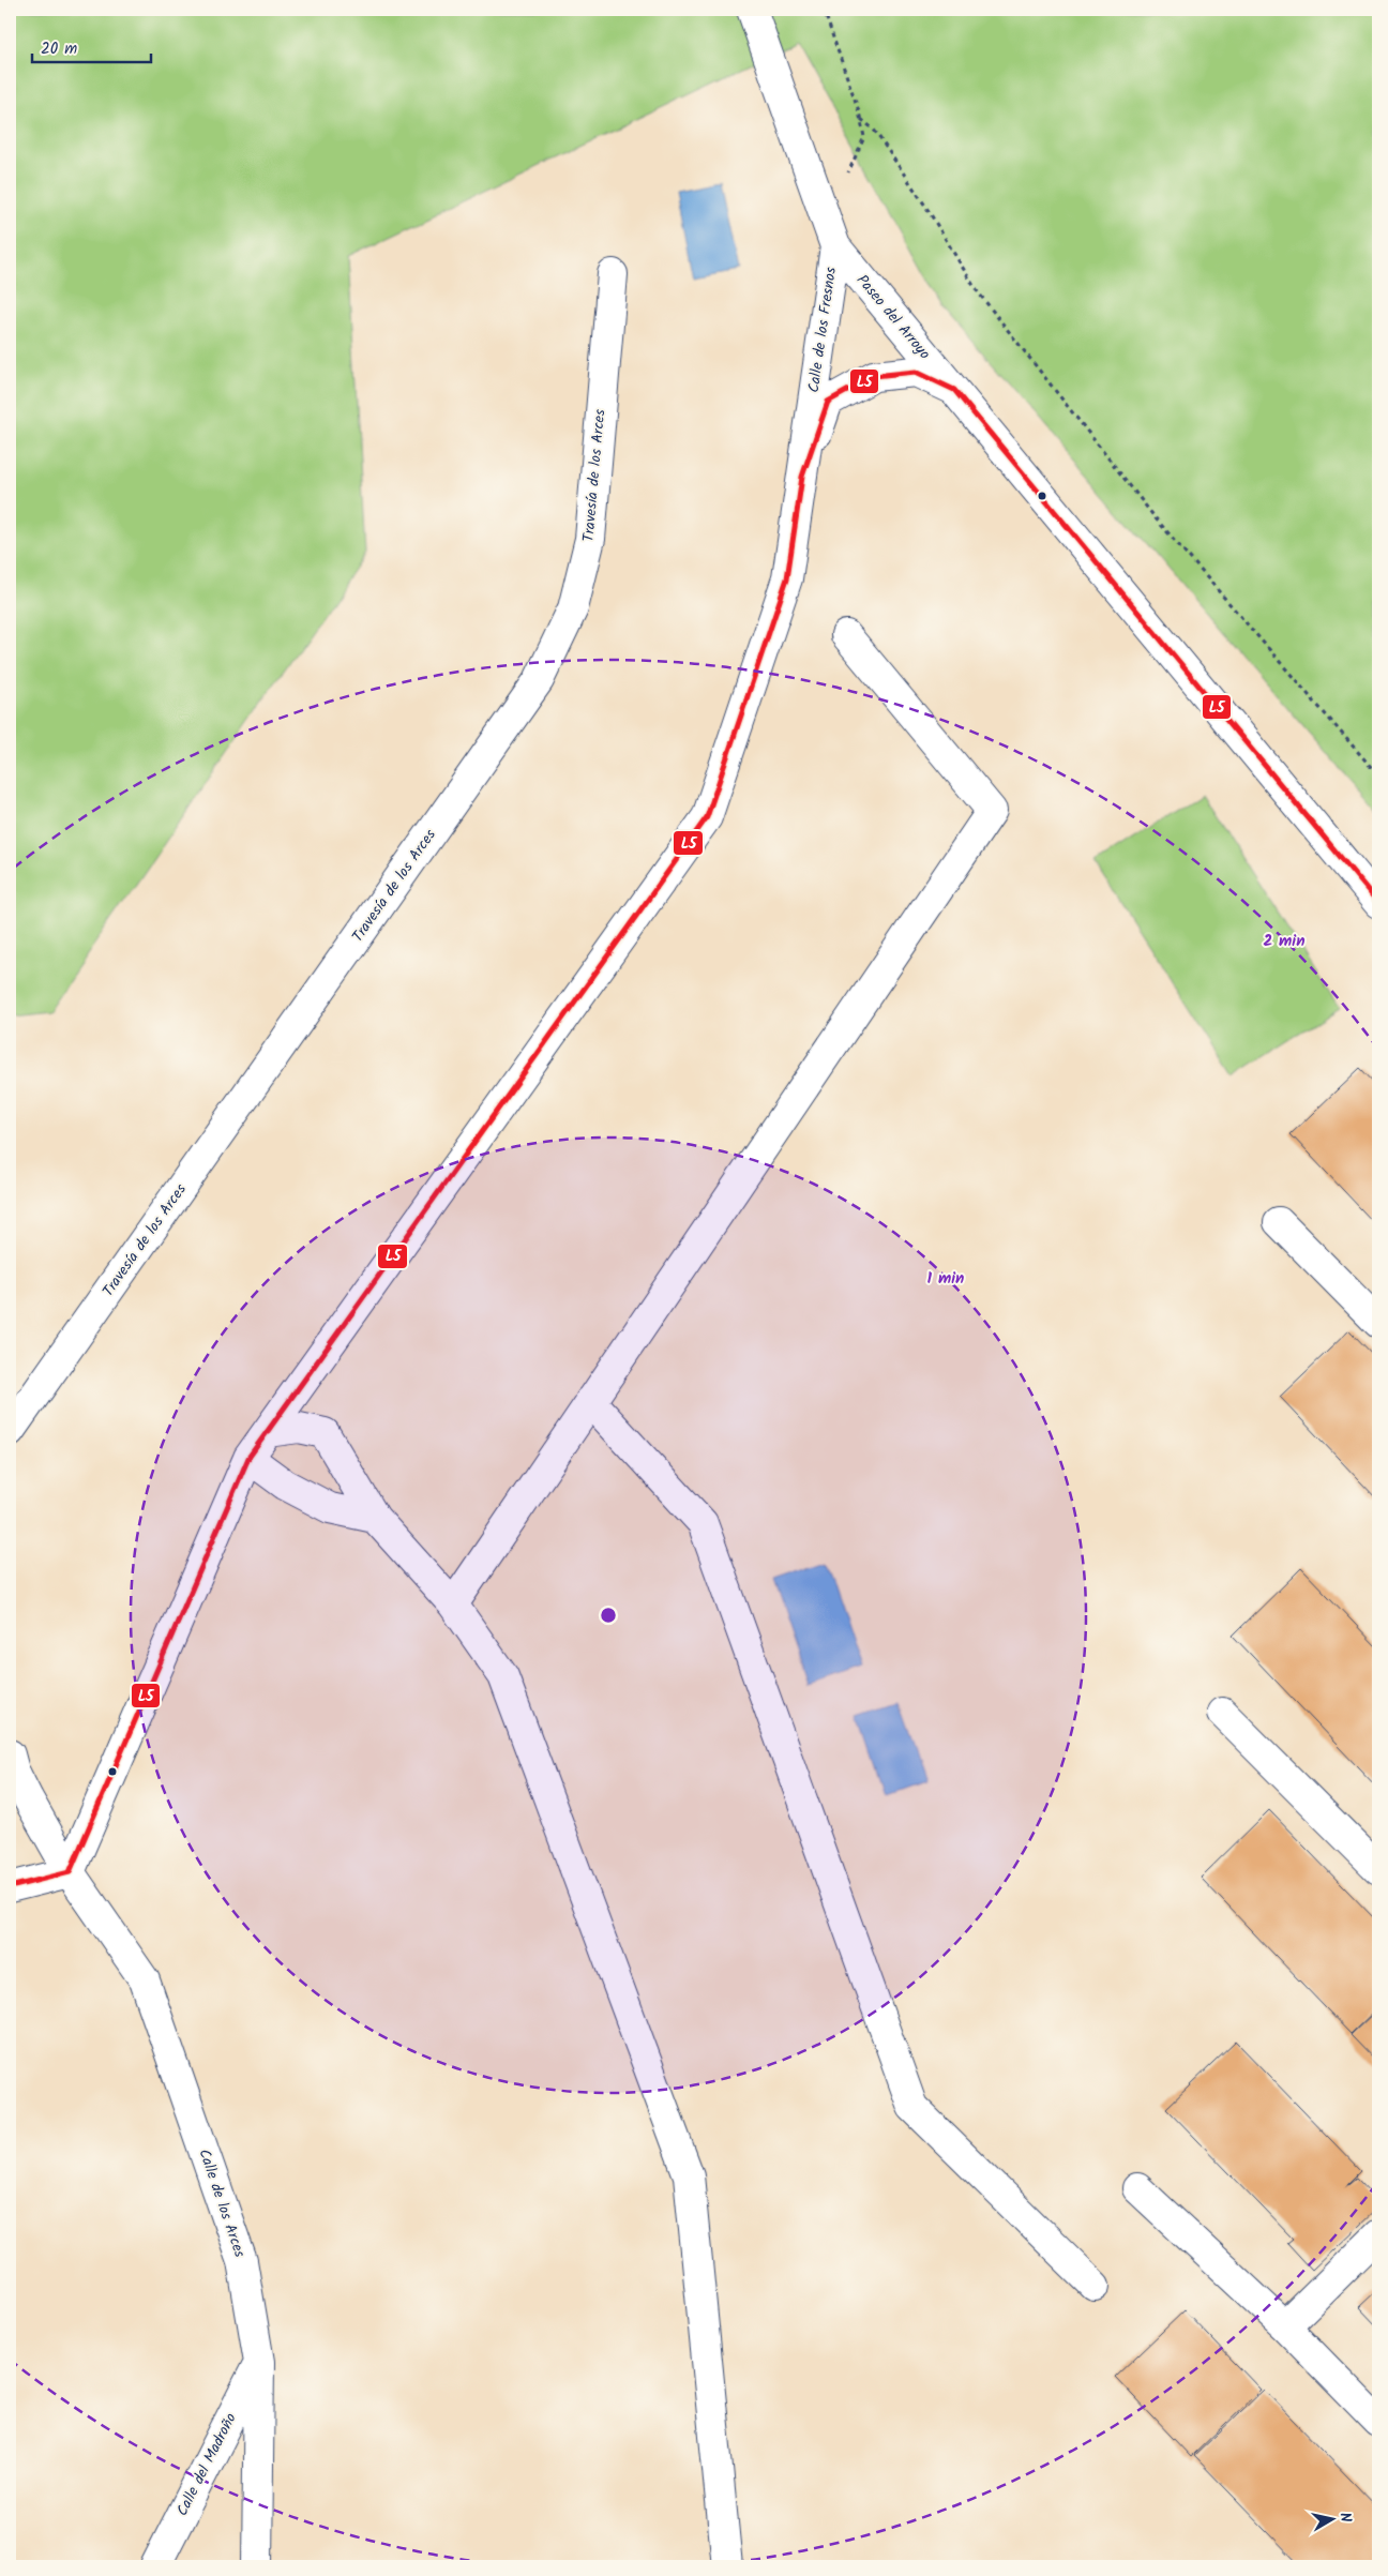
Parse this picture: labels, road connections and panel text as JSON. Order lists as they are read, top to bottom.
{
  "streets": {
    "street": [
      "Paseo del Arroyo",
      "Calle de los Fresnos",
      "Travesía de los Arces",
      "Calle de los Arces",
      "Calle del Madroño"
    ]
  },
  "crossings": [
    ["Paseo del Arroyo", "Calle de los Fresnos"],
    ["Calle de los Fresnos", "Calle de los Arces"],
    ["Calle de los Arces", "Calle del Madroño"]
  ],
  "lines": ["transit line L5"],
  "scale_bar": "20 m",
  "north": "right",
  "rings": ["2 min", "1 min"]
}
